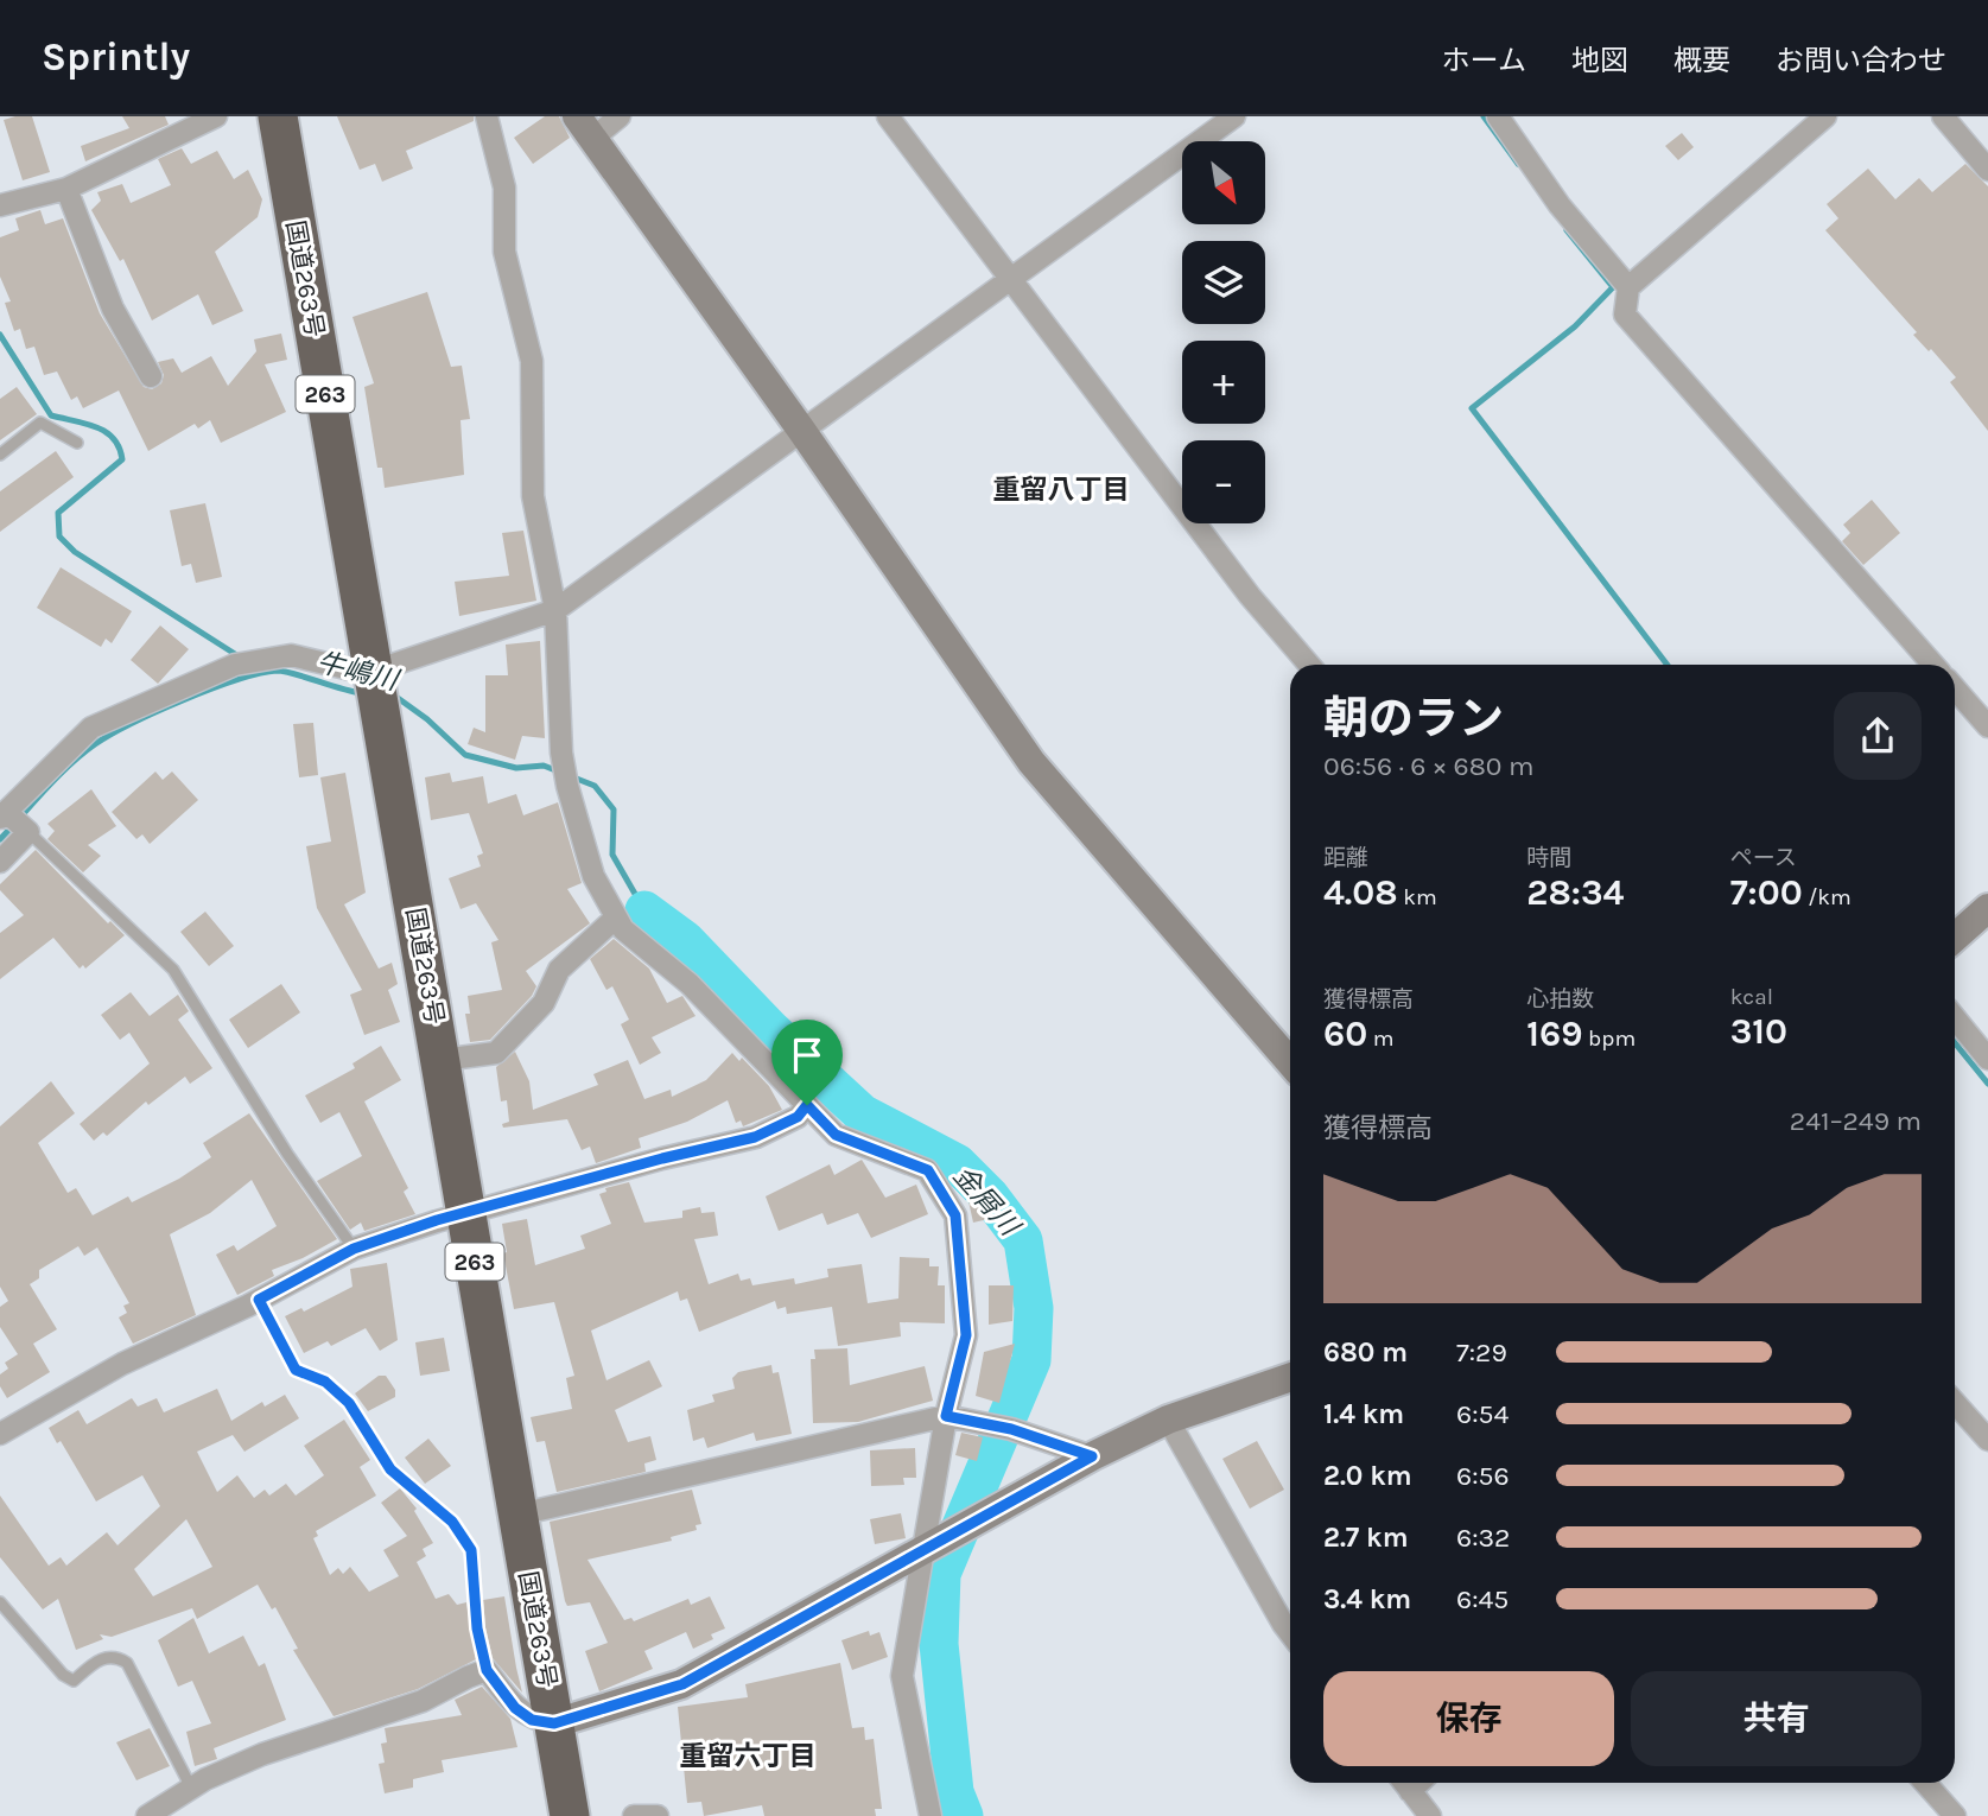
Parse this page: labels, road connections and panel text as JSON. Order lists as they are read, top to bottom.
{
  "streets": {
    "highway": ["国道263号", "263"]
  },
  "districts": ["重留八丁目", "重留六丁目"],
  "water": ["牛嶋川", "金屑川"],
  "north": "bottom right",
  "page": {
    "header": "Sprintly",
    "nav": [
      "ホーム",
      "地図",
      "概要",
      "お問い合わせ"
    ],
    "map_buttons": ["+", "−"],
    "heading": ["朝のラン", "06:56 · 6 × 680 m"],
    "stats": [
      ["距離", "4.08 km"],
      ["時間", "28:34"],
      ["ペース", "7:00 /km"],
      ["獲得標高", "60 m"],
      ["心拍数", "169 bpm"],
      ["kcal", "310"]
    ],
    "chart": ["獲得標高", "241–249 m"],
    "list": [
      {
        "name": "680 m",
        "note": "7:29"
      },
      {
        "name": "1.4 km",
        "note": "6:54"
      },
      {
        "name": "2.0 km",
        "note": "6:56"
      },
      {
        "name": "2.7 km",
        "note": "6:32"
      },
      {
        "name": "3.4 km",
        "note": "6:45"
      }
    ],
    "buttons": ["保存", "共有"]
  }
}
